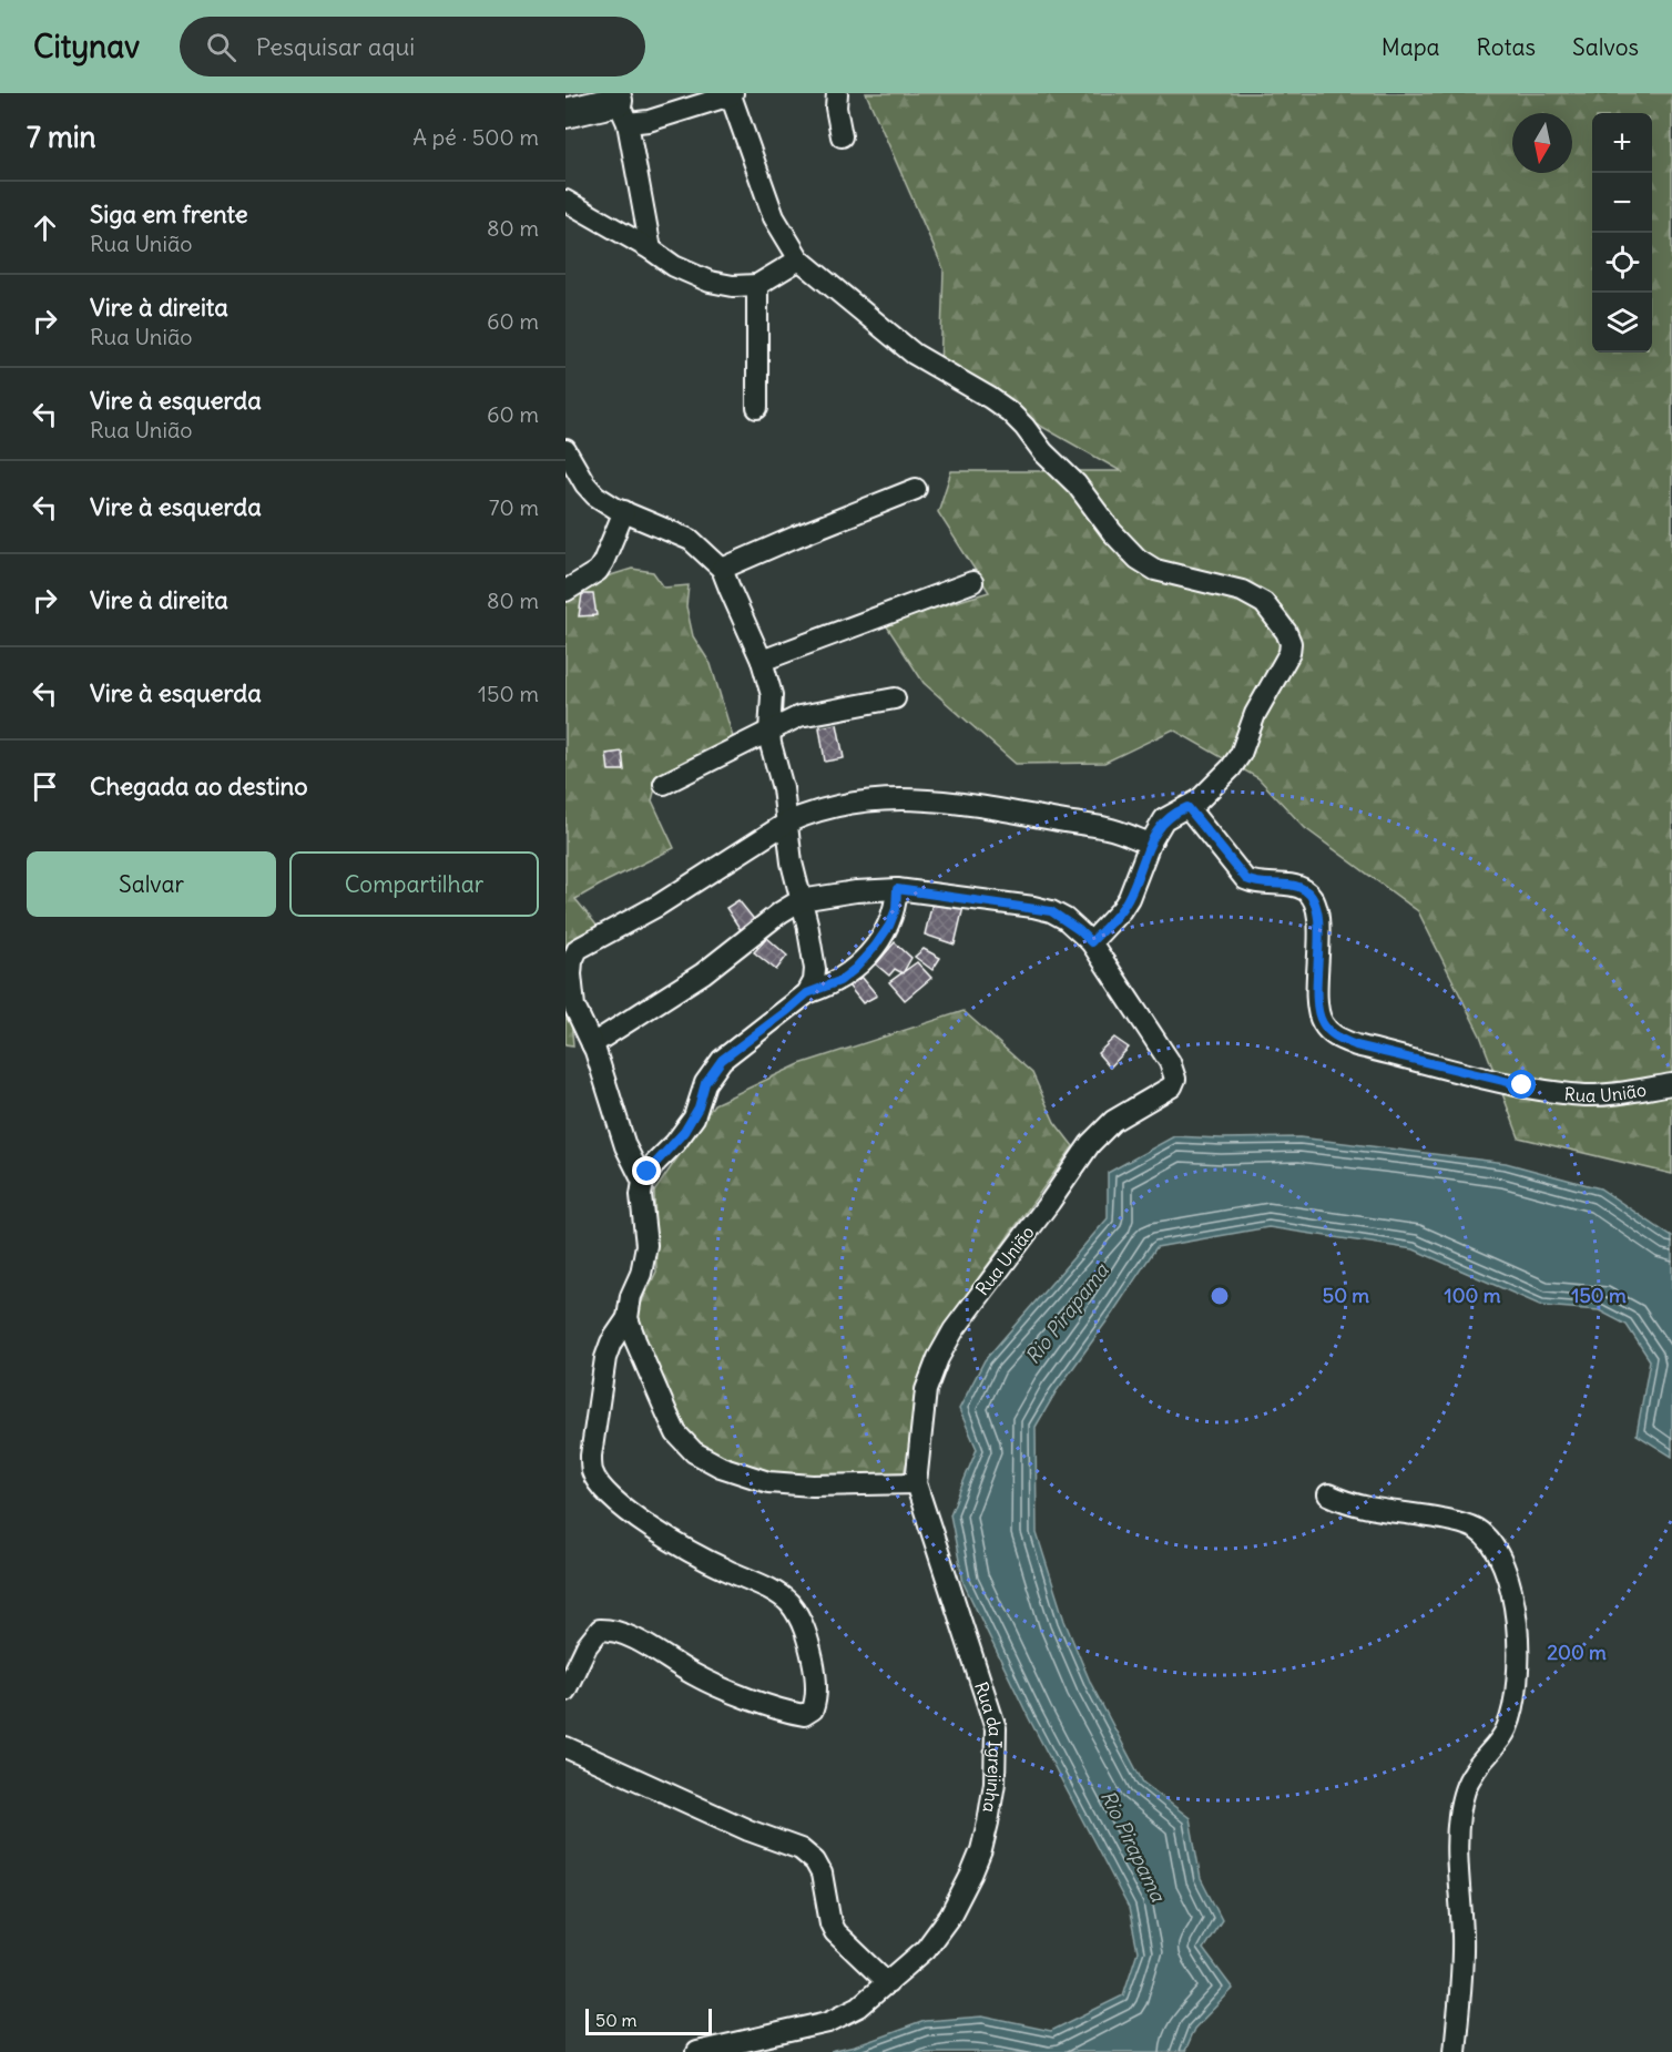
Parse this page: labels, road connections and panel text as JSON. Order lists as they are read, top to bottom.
{
  "streets": {
    "street": ["Rua União", "Rua da Igrejinha"]
  },
  "crossings": [
    ["Rua União", "Rua da Igrejinha"]
  ],
  "water": ["Rio Pirapama"],
  "scale_bar": "50 m",
  "north": "bottom",
  "page": {
    "header": "Citynav",
    "search": "Pesquisar aqui",
    "nav": ["Mapa", "Rotas", "Salvos"],
    "heading": ["7 min", "A pé · 500 m"],
    "map_buttons": ["+", "−"],
    "list": [
      ["Siga em frente", "Rua União", "80 m"],
      ["Vire à direita", "Rua União", "60 m"],
      ["Vire à esquerda", "Rua União", "60 m"],
      ["Vire à esquerda", "70 m"],
      ["Vire à direita", "80 m"],
      ["Vire à esquerda", "150 m"],
      "Chegada ao destino"
    ],
    "buttons": ["Salvar", "Compartilhar"],
    "scale": "50 m"
  },
  "rings": [
    "50 m",
    "100 m",
    "150 m",
    "200 m"
  ]
}
